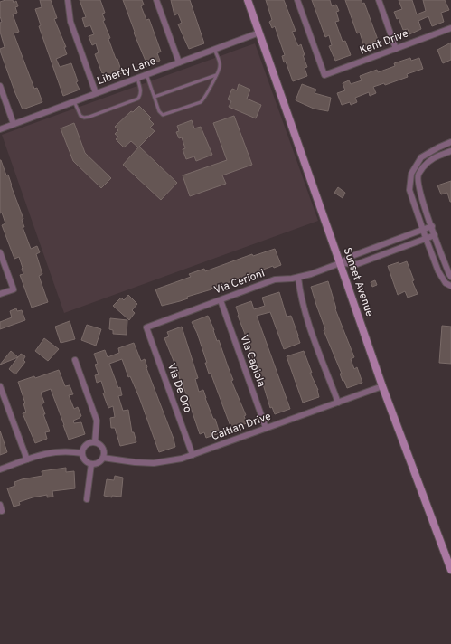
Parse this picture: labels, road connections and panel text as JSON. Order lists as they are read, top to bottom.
{
  "streets": {
    "main road": ["Sunset Avenue"],
    "street": [
      "Kent Drive",
      "Liberty Lane",
      "Via Cerioni",
      "Via Capiola",
      "Via De Oro",
      "Caitlan Drive"
    ]
  },
  "crossings": [
    ["Liberty Lane", "Sunset Avenue"],
    ["Via Cerioni", "Sunset Avenue"],
    ["Via Cerioni", "Via Capiola"],
    ["Via Cerioni", "Via De Oro"],
    ["Sunset Avenue", "Caitlan Drive"],
    ["Via Capiola", "Caitlan Drive"],
    ["Via De Oro", "Caitlan Drive"]
  ]
}
